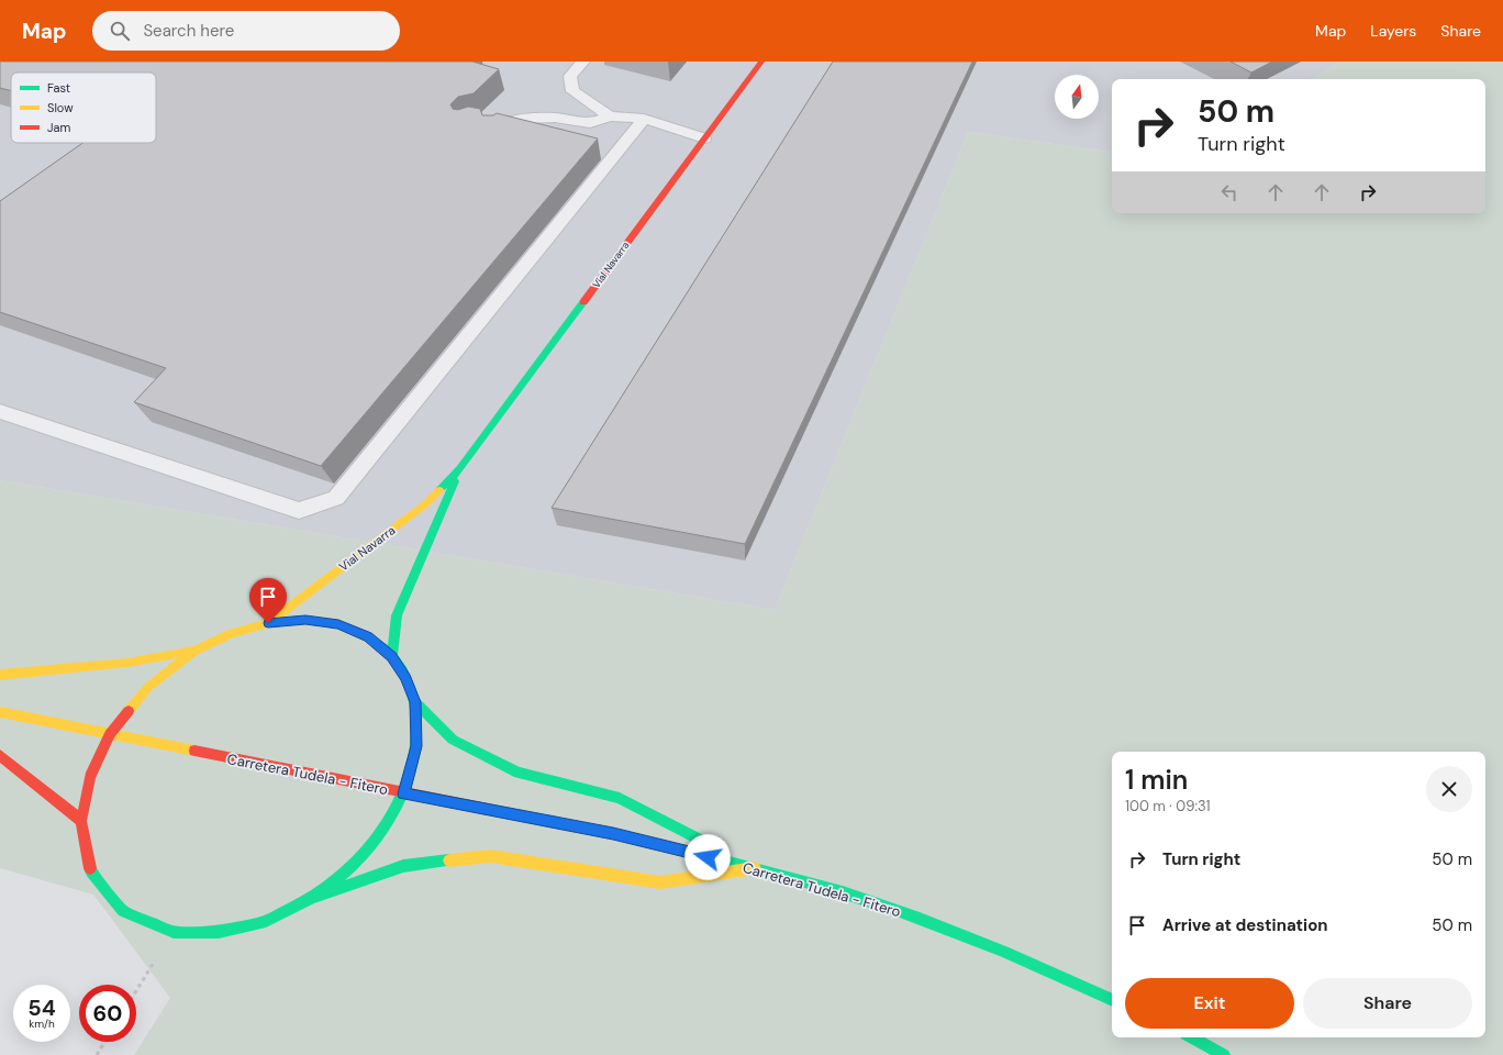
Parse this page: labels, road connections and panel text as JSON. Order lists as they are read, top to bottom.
{
  "streets": {
    "main road": ["Vial Navarra", "Carretera Tudela - Fitero"]
  },
  "legend": ["Fast", "Slow", "Jam"],
  "north": "top",
  "page": {
    "header": "Map",
    "search": "Search here",
    "nav": ["Map", "Layers", "Share"],
    "turn": ["50 m", "Turn right"],
    "heading": ["1 min", "100 m · 09:31"],
    "list": [
      {
        "name": "Turn right",
        "value": "50 m"
      },
      {
        "name": "Arrive at destination",
        "value": "50 m"
      }
    ],
    "buttons": ["Exit", "Share"],
    "speed": "54 km/h",
    "limit": "60"
  }
}
